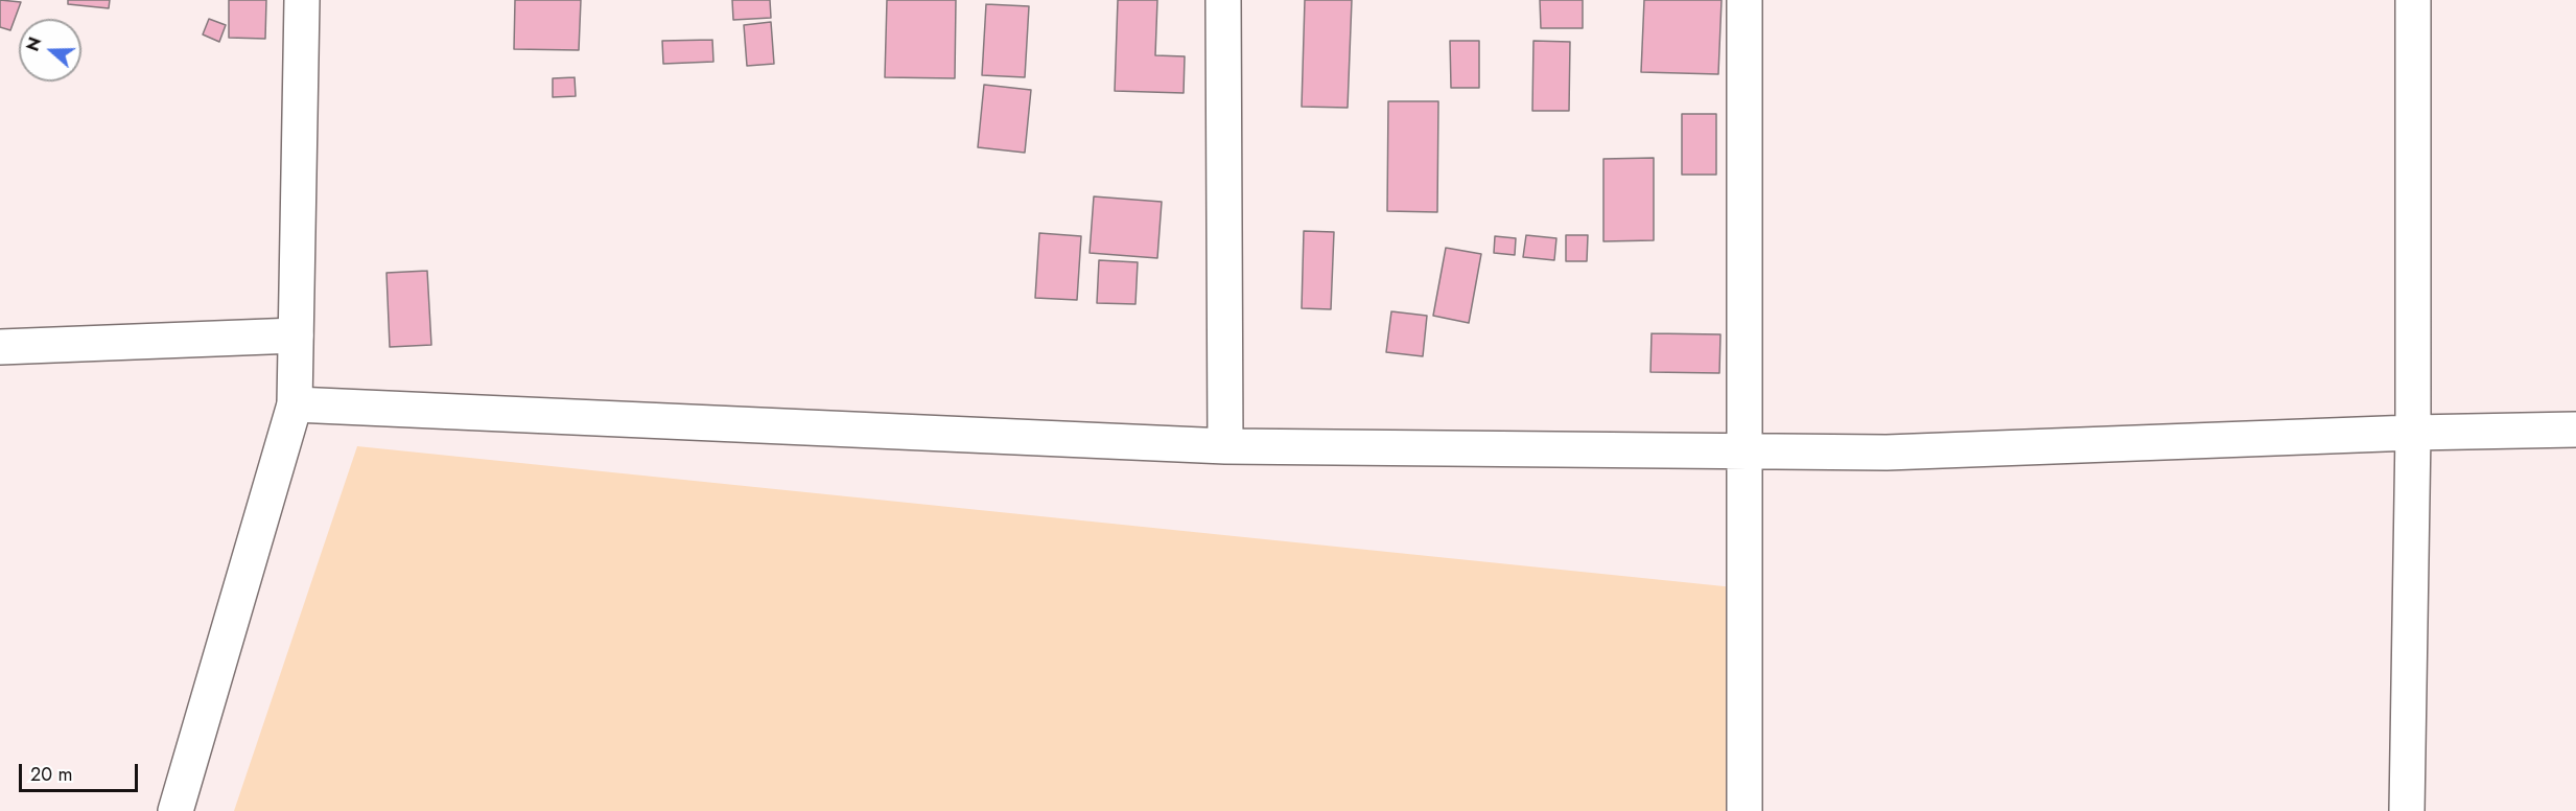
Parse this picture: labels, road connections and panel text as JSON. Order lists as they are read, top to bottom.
{
  "scale_bar": "20 m",
  "north": "left"
}
